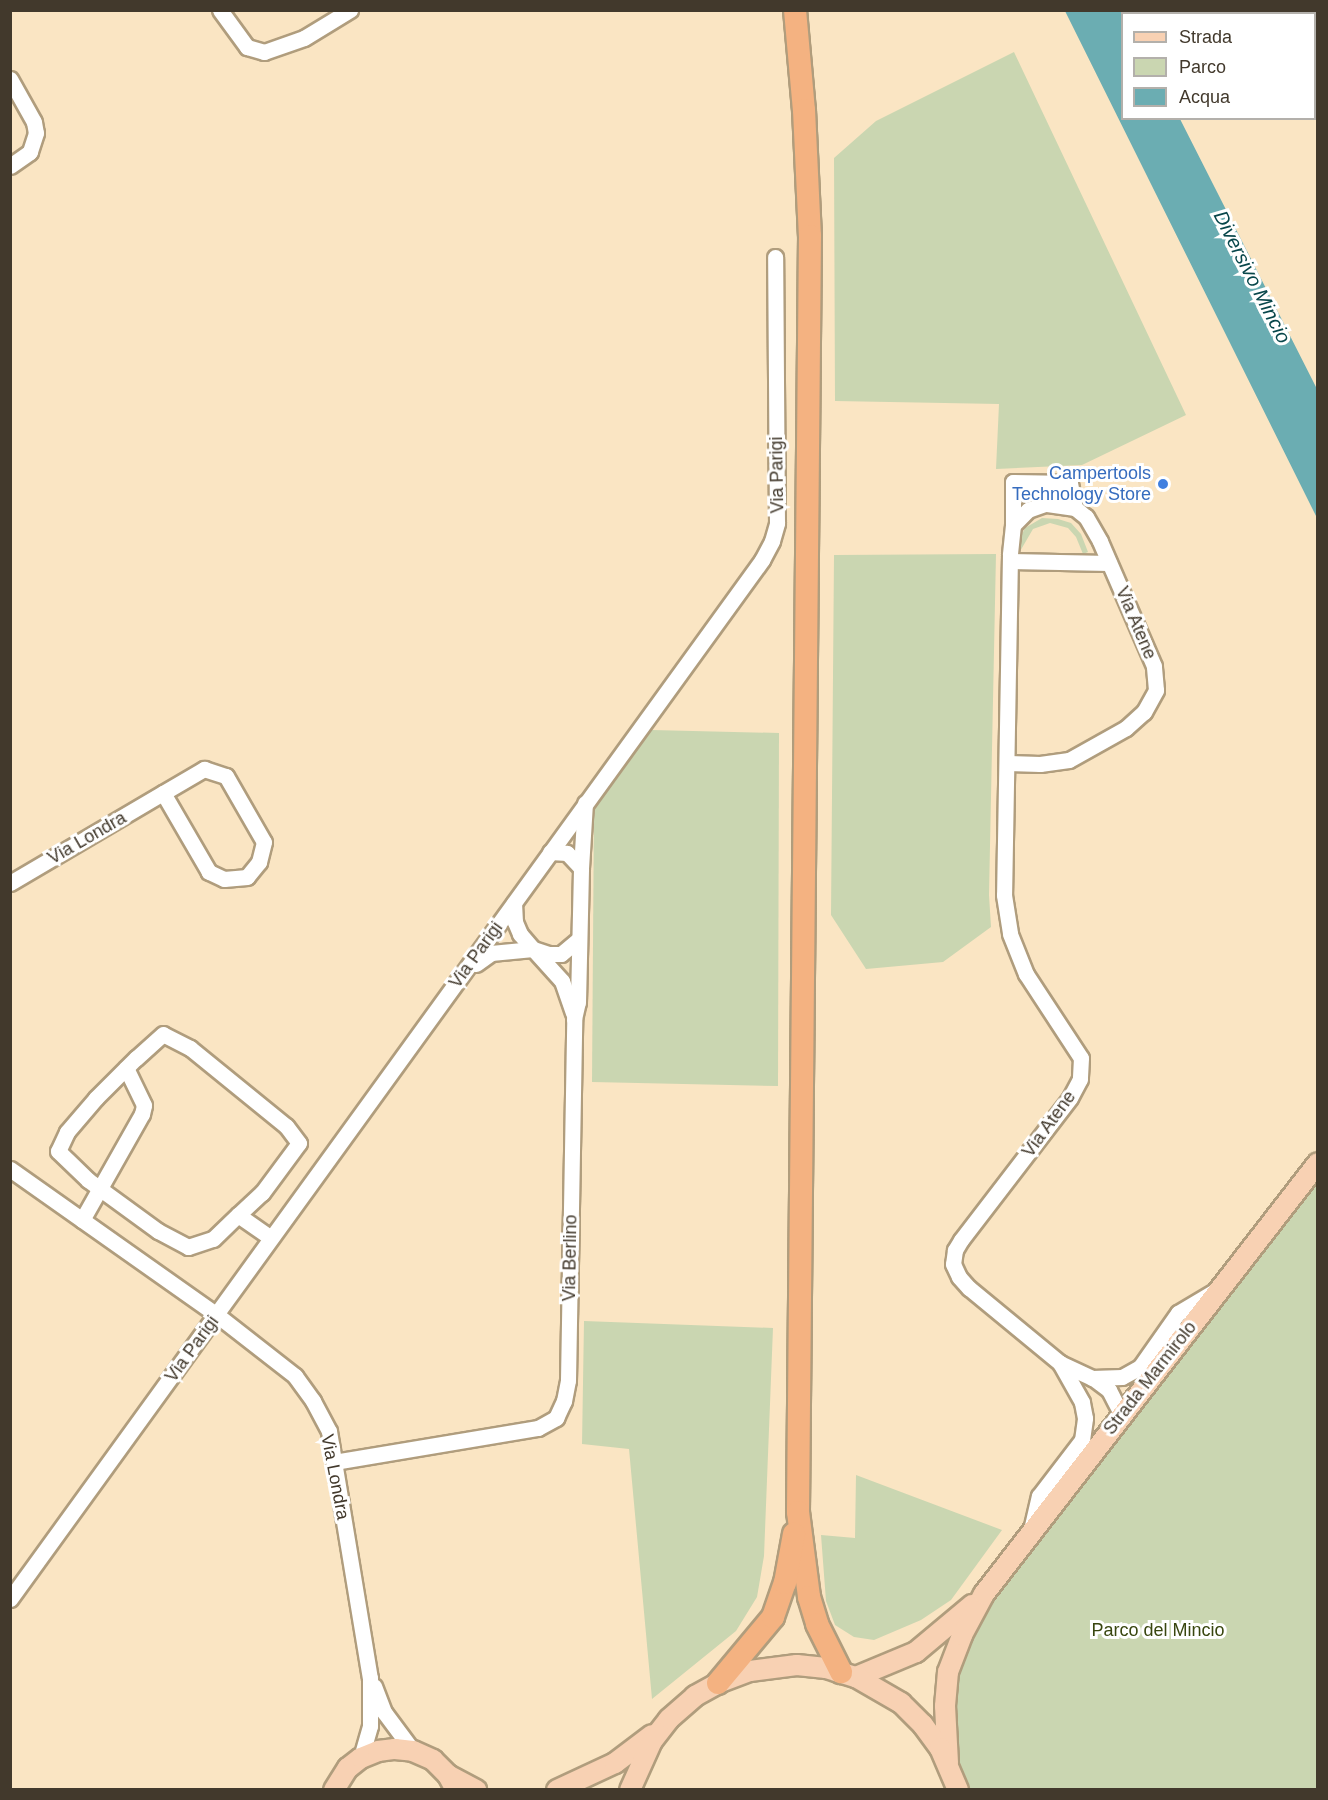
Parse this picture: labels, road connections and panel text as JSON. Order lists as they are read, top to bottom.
{
  "streets": {
    "main road": ["Strada Marmirolo"],
    "street": [
      "Via Parigi",
      "Via Atene",
      "Via Londra",
      "Via Berlino"
    ]
  },
  "crossings": [
    ["Via Parigi", "Via Londra"],
    ["Via Parigi", "Via Berlino"],
    ["Via Atene", "Strada Marmirolo"],
    ["Via Londra", "Via Berlino"]
  ],
  "water": ["Diversivo Mincio"],
  "parks": ["Parco del Mincio"],
  "places": ["Campertools Technology Store"],
  "legend": ["Strada", "Parco", "Acqua"]
}
